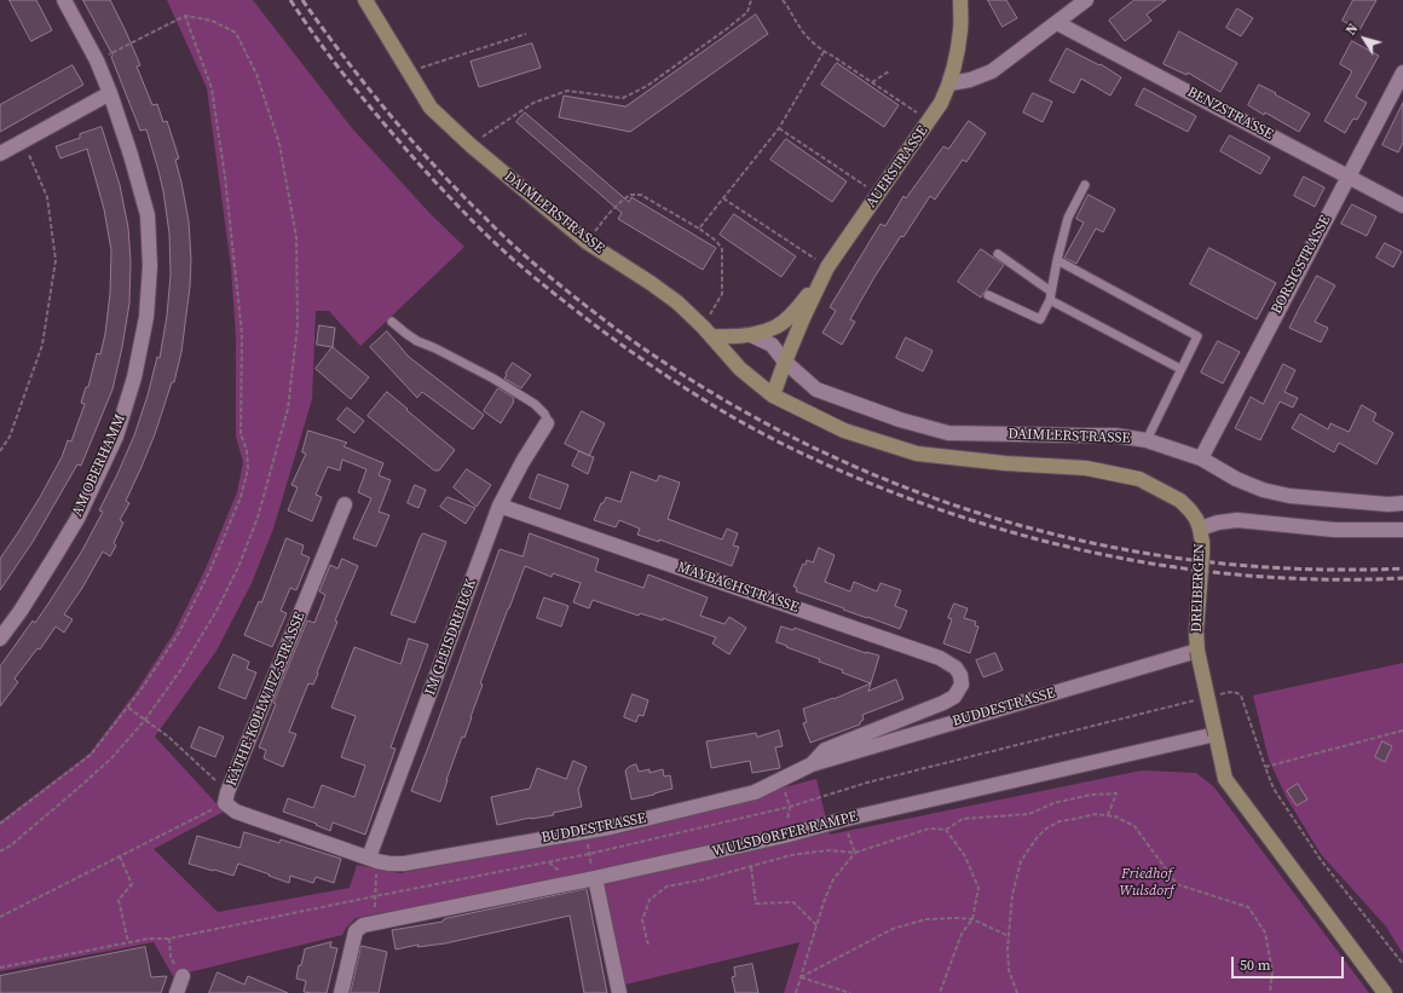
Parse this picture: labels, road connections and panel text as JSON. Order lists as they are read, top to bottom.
{
  "streets": {
    "street": [
      "BENZSTRASSE",
      "AUERSTRASSE",
      "DAIMLERSTRASSE",
      "BORSIGSTRASSE",
      "AM OBERHAMM",
      "MAYBACHSTRASSE",
      "DREIBERGEN",
      "IM GLEISDREIECK",
      "KÄTHE-KOLLWITZ-STRASSE",
      "BUDDESTRASSE",
      "WULSDORFER RAMPE"
    ]
  },
  "crossings": [
    ["BENZSTRASSE", "BORSIGSTRASSE"],
    ["AUERSTRASSE", "DAIMLERSTRASSE"],
    ["AUERSTRASSE", "DREIBERGEN"],
    ["DAIMLERSTRASSE", "BORSIGSTRASSE"],
    ["DAIMLERSTRASSE", "DREIBERGEN"],
    ["MAYBACHSTRASSE", "IM GLEISDREIECK"],
    ["MAYBACHSTRASSE", "BUDDESTRASSE"],
    ["DREIBERGEN", "BUDDESTRASSE"],
    ["DREIBERGEN", "WULSDORFER RAMPE"],
    ["IM GLEISDREIECK", "KÄTHE-KOLLWITZ-STRASSE"],
    ["IM GLEISDREIECK", "BUDDESTRASSE"],
    ["KÄTHE-KOLLWITZ-STRASSE", "BUDDESTRASSE"]
  ],
  "parks": ["Friedhof Wulsdorf"],
  "scale_bar": "50 m",
  "north": "top left"
}
